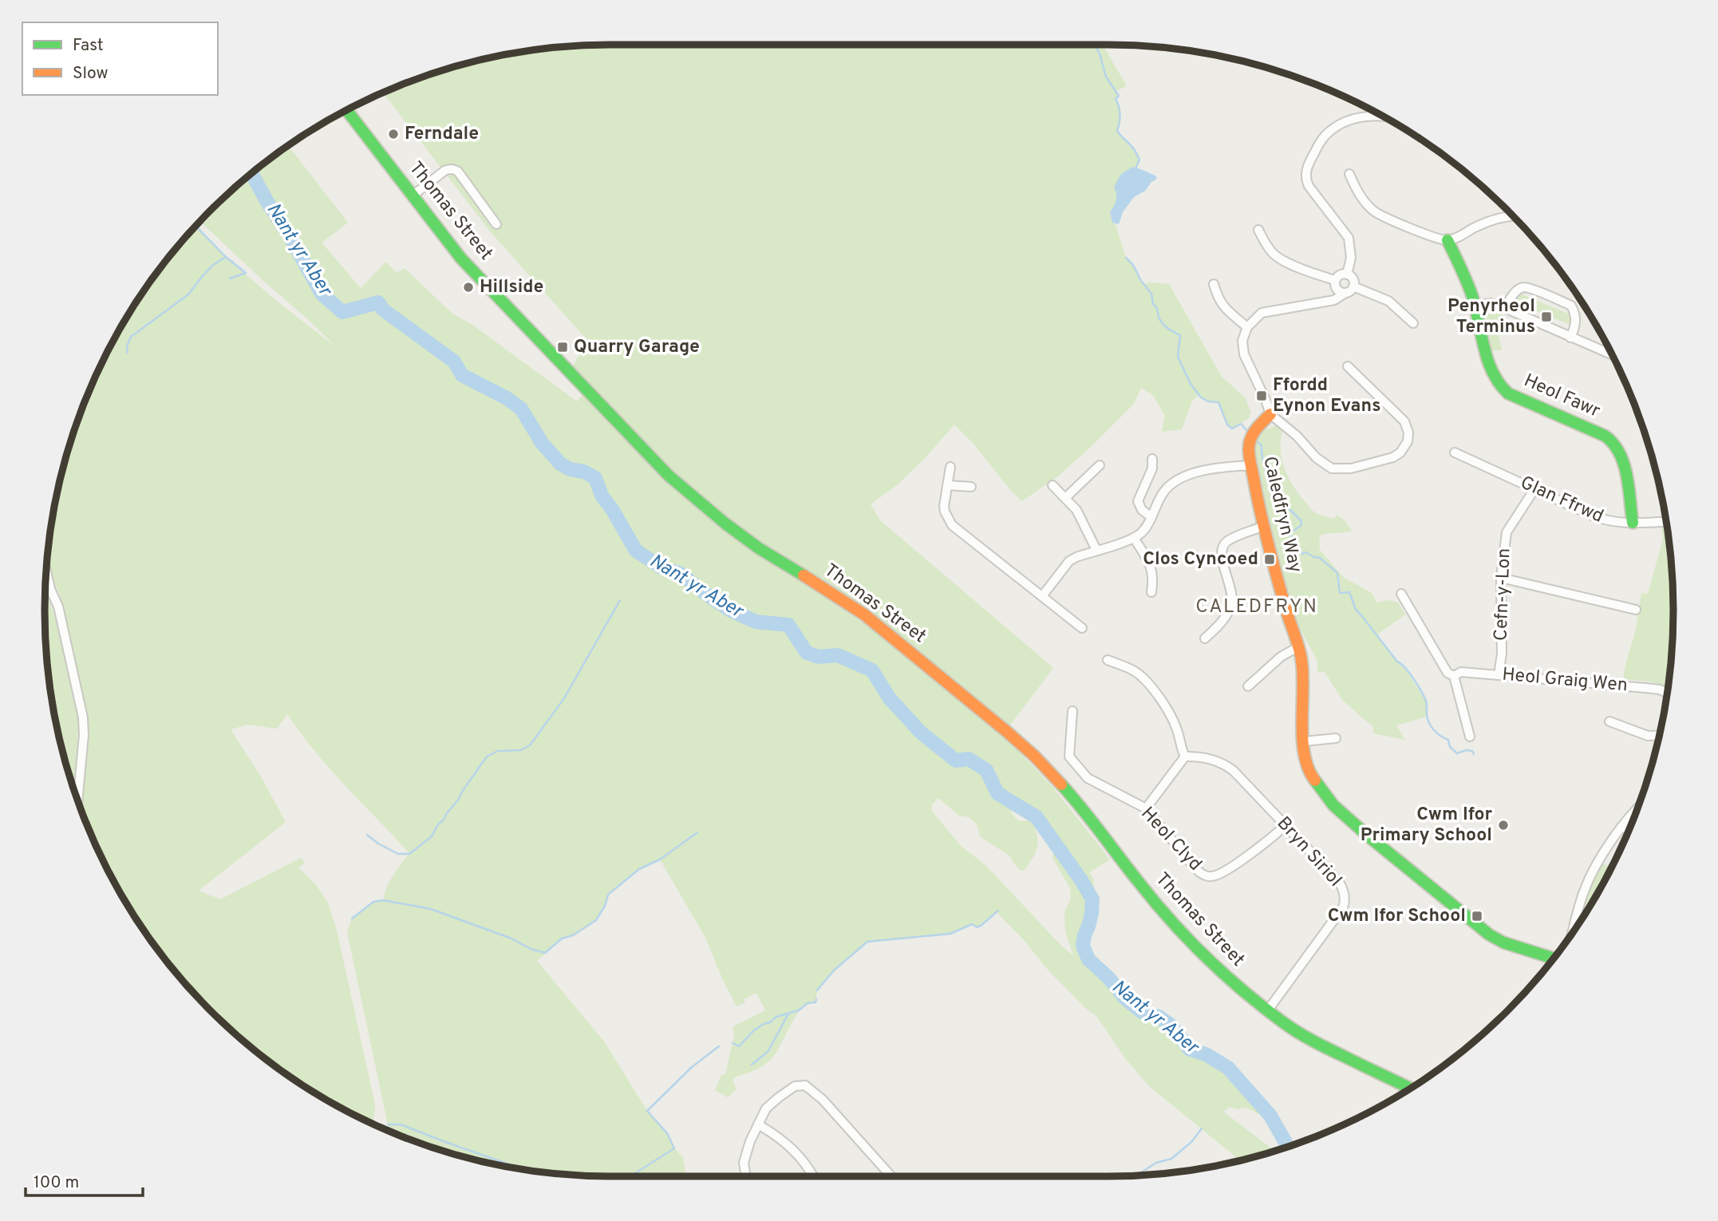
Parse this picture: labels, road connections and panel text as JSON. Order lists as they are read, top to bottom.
{
  "streets": {
    "main road": ["Thomas Street", "Heol Fawr", "Caledfryn Way"],
    "street": [
      "Glan Ffrwd",
      "Cefn-y-Lon",
      "Heol Graig Wen",
      "Heol Clyd",
      "Bryn Siriol"
    ]
  },
  "crossings": [
    ["Thomas Street", "Bryn Siriol"],
    ["Heol Fawr", "Glan Ffrwd"],
    ["Glan Ffrwd", "Cefn-y-Lon"],
    ["Cefn-y-Lon", "Heol Graig Wen"],
    ["Heol Clyd", "Bryn Siriol"]
  ],
  "districts": ["CALEDFRYN"],
  "water": ["Nant yr Aber"],
  "places": {
    "other": ["Ferndale", "Hillside", "Cwm Ifor Primary School"],
    "transit": [
      "Penyrheol Terminus",
      "Quarry Garage",
      "Ffordd Eynon Evans",
      "Clos Cyncoed",
      "Cwm Ifor School"
    ]
  },
  "legend": ["Fast", "Slow"],
  "scale_bar": "100 m"
}
